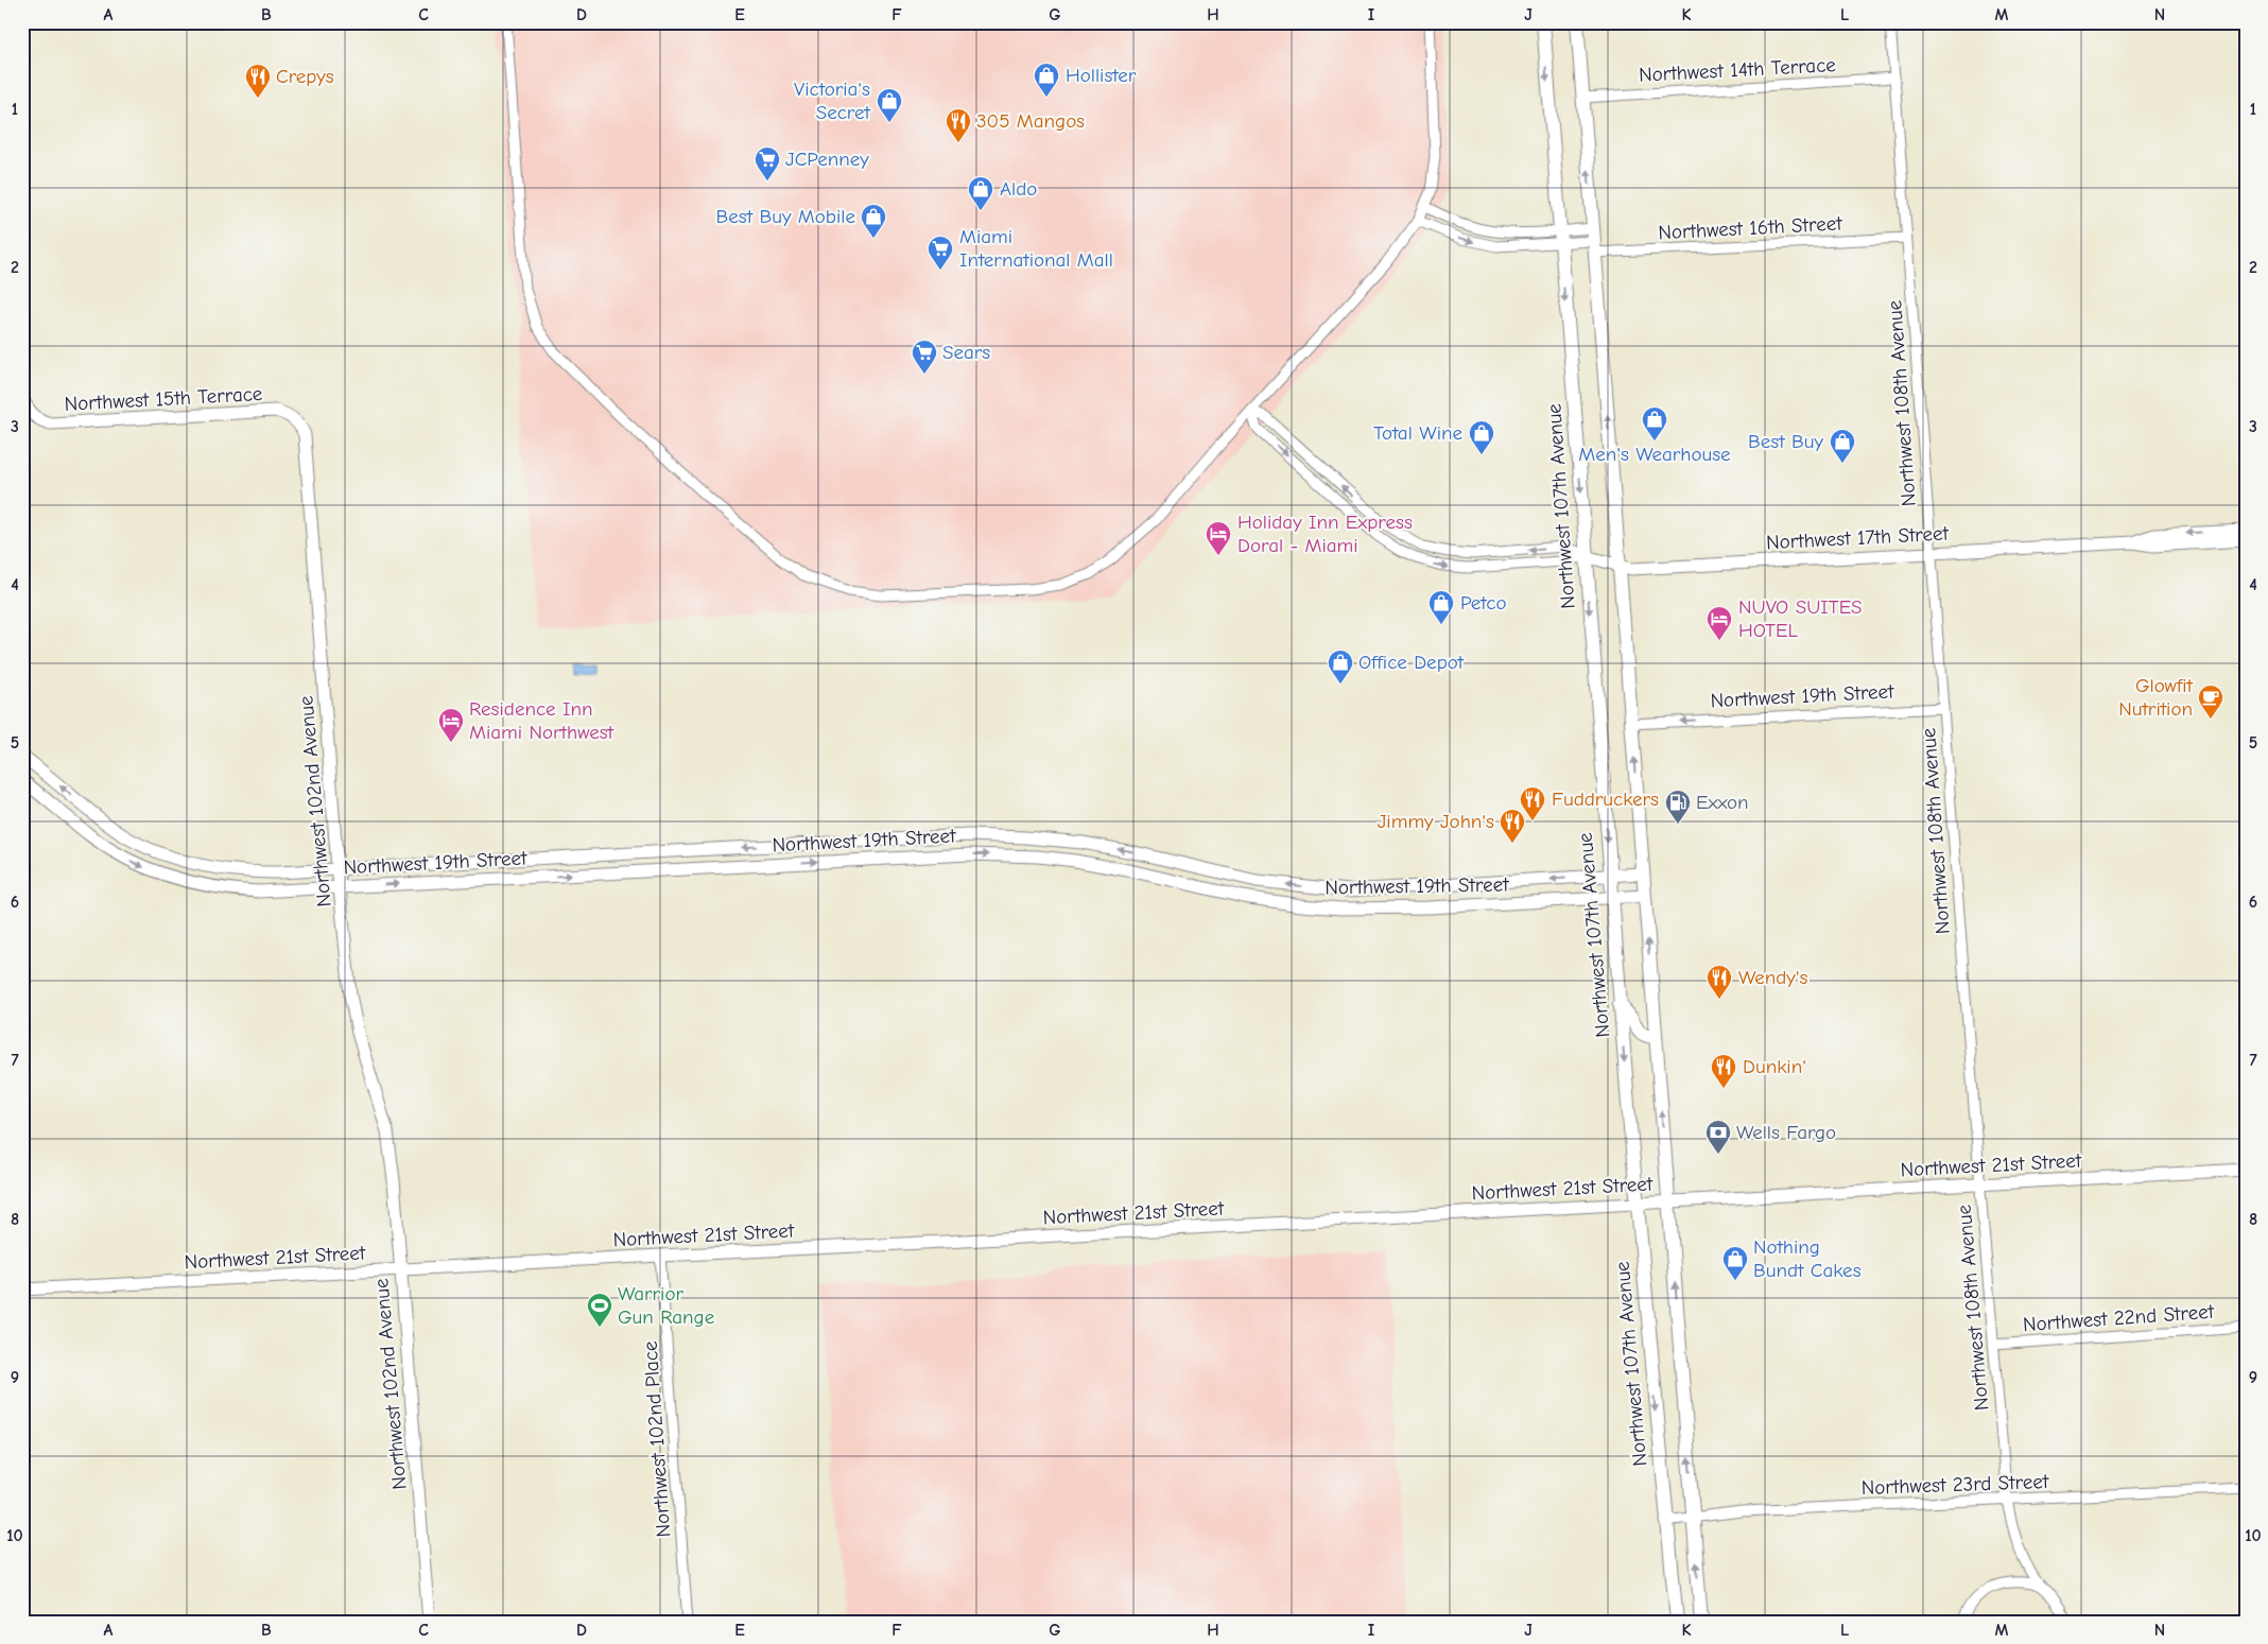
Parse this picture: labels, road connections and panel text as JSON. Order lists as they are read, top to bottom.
{
  "streets": {
    "main road": ["Northwest 107th Avenue"],
    "street": [
      "Northwest 14th Terrace",
      "Northwest 16th Street",
      "Northwest 15th Terrace",
      "Northwest 108th Avenue",
      "Northwest 17th Street",
      "Northwest 19th Street",
      "Northwest 102nd Avenue",
      "Northwest 21st Street",
      "Northwest 22nd Street",
      "Northwest 102nd Place",
      "Northwest 23rd Street"
    ]
  },
  "crossings": [
    ["Northwest 14th Terrace", "Northwest 108th Avenue"],
    ["Northwest 16th Street", "Northwest 108th Avenue"],
    ["Northwest 16th Street", "Northwest 107th Avenue"],
    ["Northwest 15th Terrace", "Northwest 102nd Avenue"],
    ["Northwest 108th Avenue", "Northwest 17th Street"],
    ["Northwest 108th Avenue", "Northwest 19th Street"],
    ["Northwest 108th Avenue", "Northwest 21st Street"],
    ["Northwest 108th Avenue", "Northwest 22nd Street"],
    ["Northwest 108th Avenue", "Northwest 23rd Street"],
    ["Northwest 107th Avenue", "Northwest 17th Street"],
    ["Northwest 107th Avenue", "Northwest 19th Street"],
    ["Northwest 107th Avenue", "Northwest 21st Street"],
    ["Northwest 107th Avenue", "Northwest 23rd Street"],
    ["Northwest 19th Street", "Northwest 102nd Avenue"],
    ["Northwest 102nd Avenue", "Northwest 21st Street"],
    ["Northwest 21st Street", "Northwest 102nd Place"]
  ],
  "places": {
    "shop": [
      "Hollister",
      "Victoria's Secret",
      "Aldo",
      "Best Buy Mobile",
      "Men's Wearhouse",
      "Total Wine",
      "Best Buy",
      "Petco",
      "Office Depot",
      "Nothing Bundt Cakes"
    ],
    "restaurant": [
      "Crepys",
      "305 Mangos",
      "Fuddruckers",
      "Jimmy John's",
      "Wendy's",
      "Dunkin'"
    ],
    "supermarket": ["JCPenney", "Miami International Mall", "Sears"],
    "hotel": ["Holiday Inn Express Doral - Miami", "NUVO SUITES HOTEL", "Residence Inn Miami Northwest"],
    "cafe": ["Glowfit Nutrition"],
    "fuel station": ["Exxon"],
    "bank": ["Wells Fargo"],
    "sports": ["Warrior Gun Range"]
  },
  "grid": {
    "columns": [
      "A",
      "B",
      "C",
      "D",
      "E",
      "F",
      "G",
      "H",
      "I",
      "J",
      "K",
      "L",
      "M",
      "N"
    ],
    "rows": [
      "1",
      "2",
      "3",
      "4",
      "5",
      "6",
      "7",
      "8",
      "9",
      "10"
    ]
  }
}
